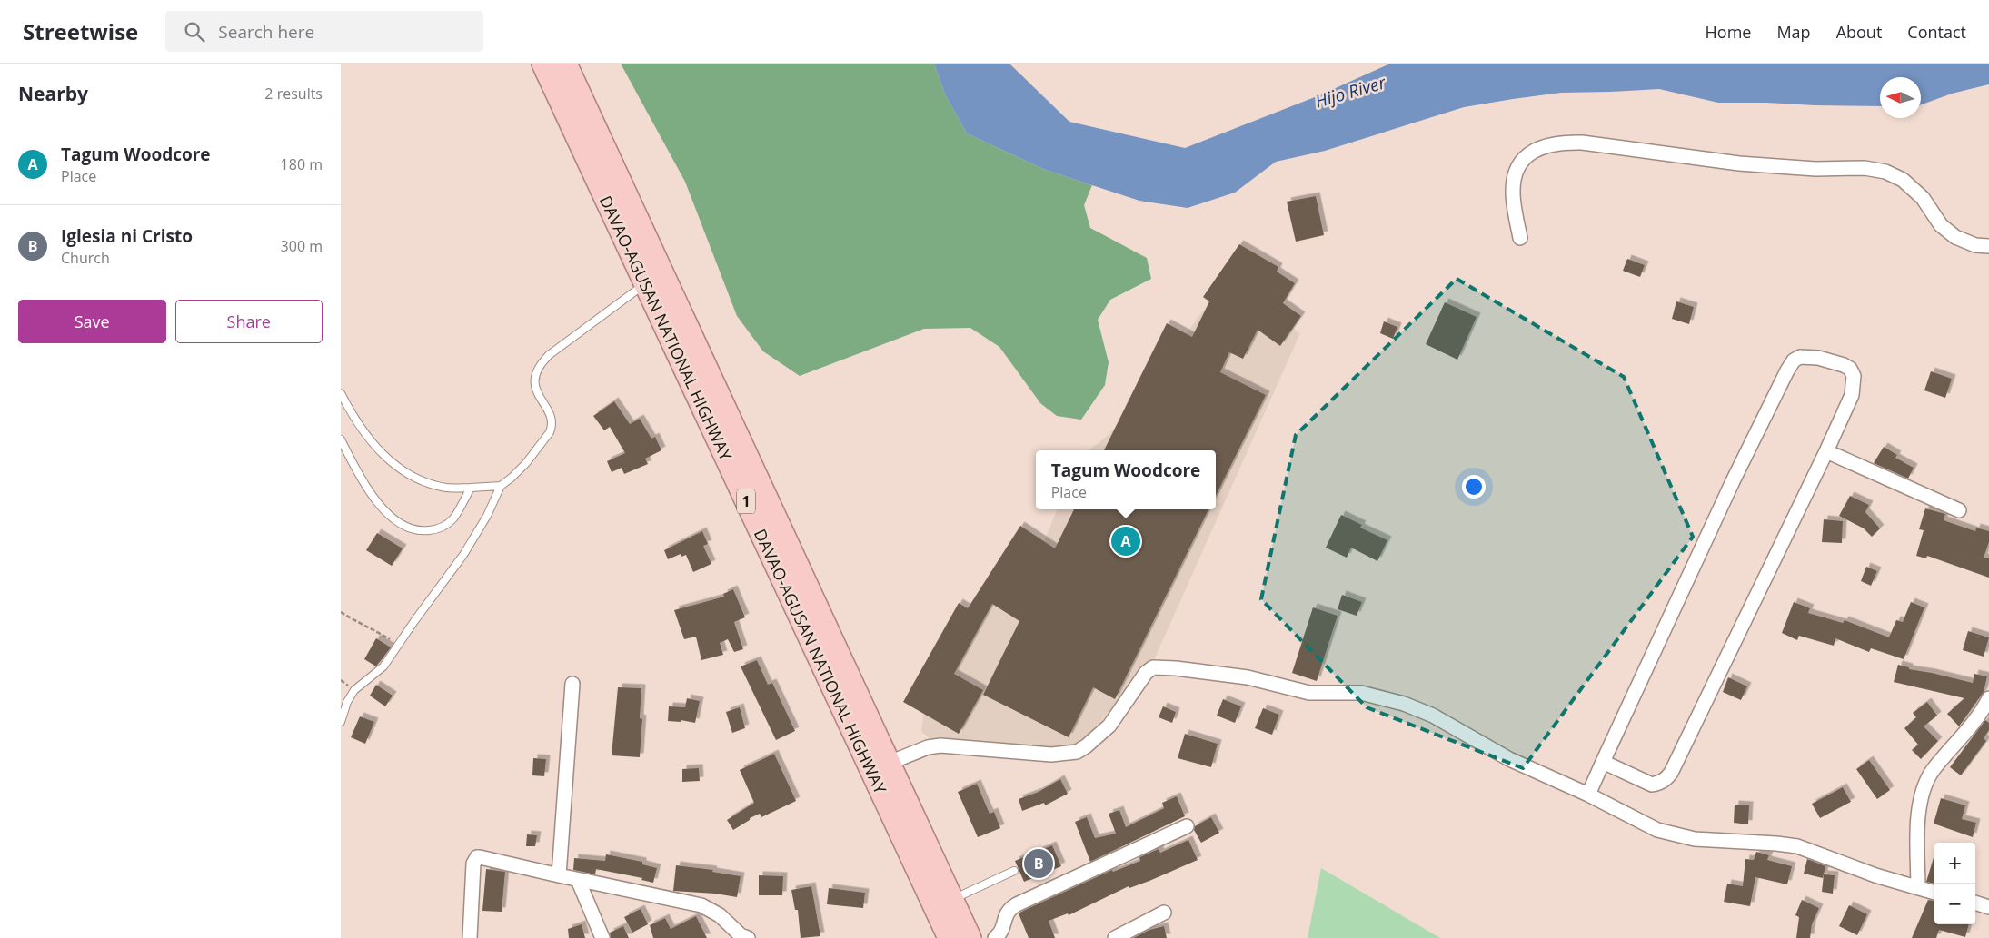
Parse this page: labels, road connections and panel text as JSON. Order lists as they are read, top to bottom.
{
  "streets": {
    "highway": ["DAVAO-AGUSAN NATIONAL HIGHWAY", "1"]
  },
  "water": ["Hijo River"],
  "north": "left",
  "page": {
    "header": "Streetwise",
    "search": "Search here",
    "nav": [
      "Home",
      "Map",
      "About",
      "Contact"
    ],
    "heading": ["Nearby", "2 results"],
    "list": [
      {
        "mark": "A",
        "name": "Tagum Woodcore",
        "note": "Place",
        "value": "180 m"
      },
      {
        "mark": "B",
        "name": "Iglesia ni Cristo",
        "note": "Church",
        "value": "300 m"
      }
    ],
    "buttons": ["Save", "Share"],
    "popup": ["Tagum Woodcore", "Place"],
    "pins": ["A", "B"],
    "map_buttons": ["+", "−"]
  }
}
